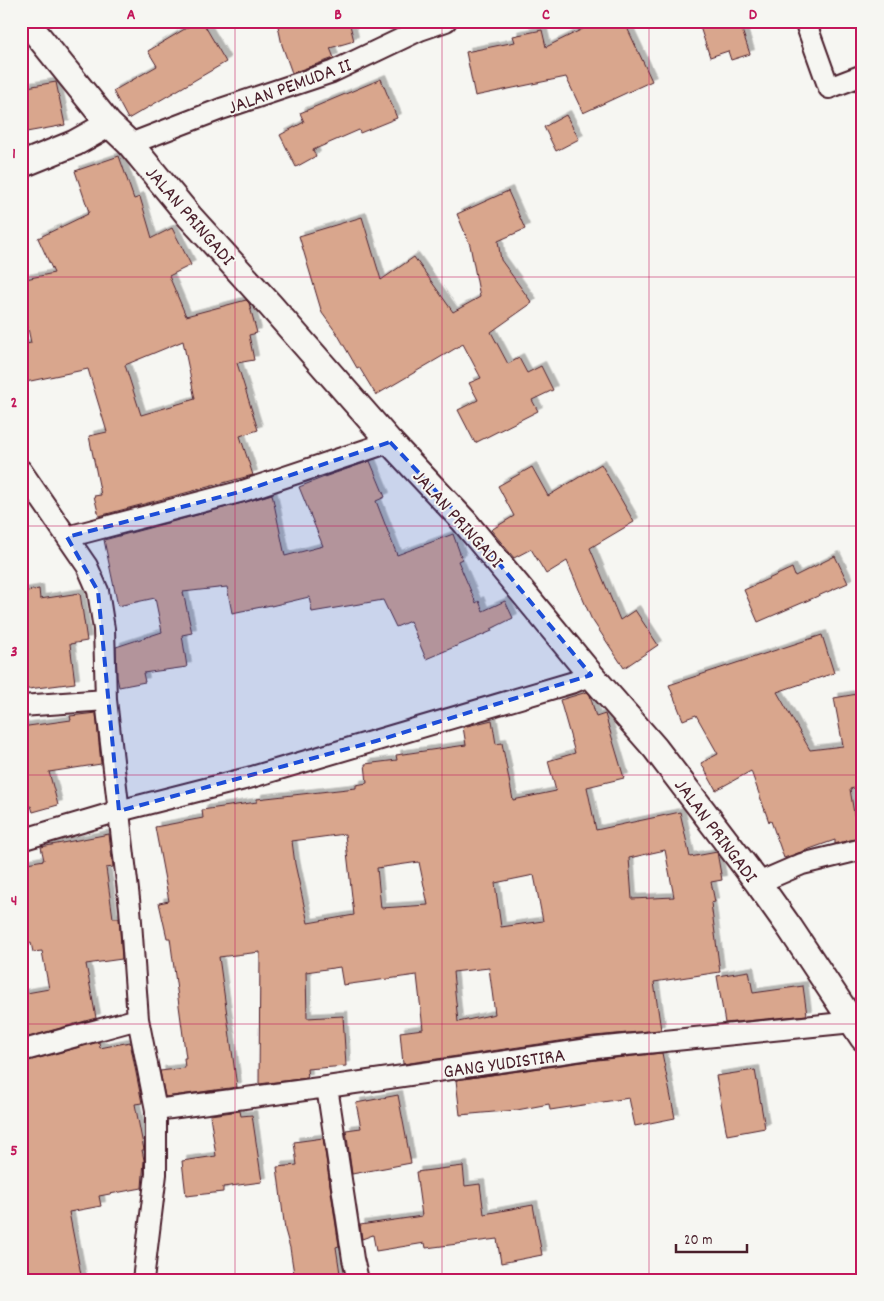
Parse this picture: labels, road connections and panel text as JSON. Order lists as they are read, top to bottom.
{
  "streets": {
    "street": ["JALAN PEMUDA II", "JALAN PRINGADI", "GANG YUDISTIRA"]
  },
  "crossings": [
    ["JALAN PEMUDA II", "JALAN PRINGADI"],
    ["JALAN PRINGADI", "GANG YUDISTIRA"]
  ],
  "scale_bar": "20 m",
  "grid": {
    "columns": [
      "A",
      "B",
      "C",
      "D"
    ],
    "rows": [
      "1",
      "2",
      "3",
      "4",
      "5"
    ]
  }
}
